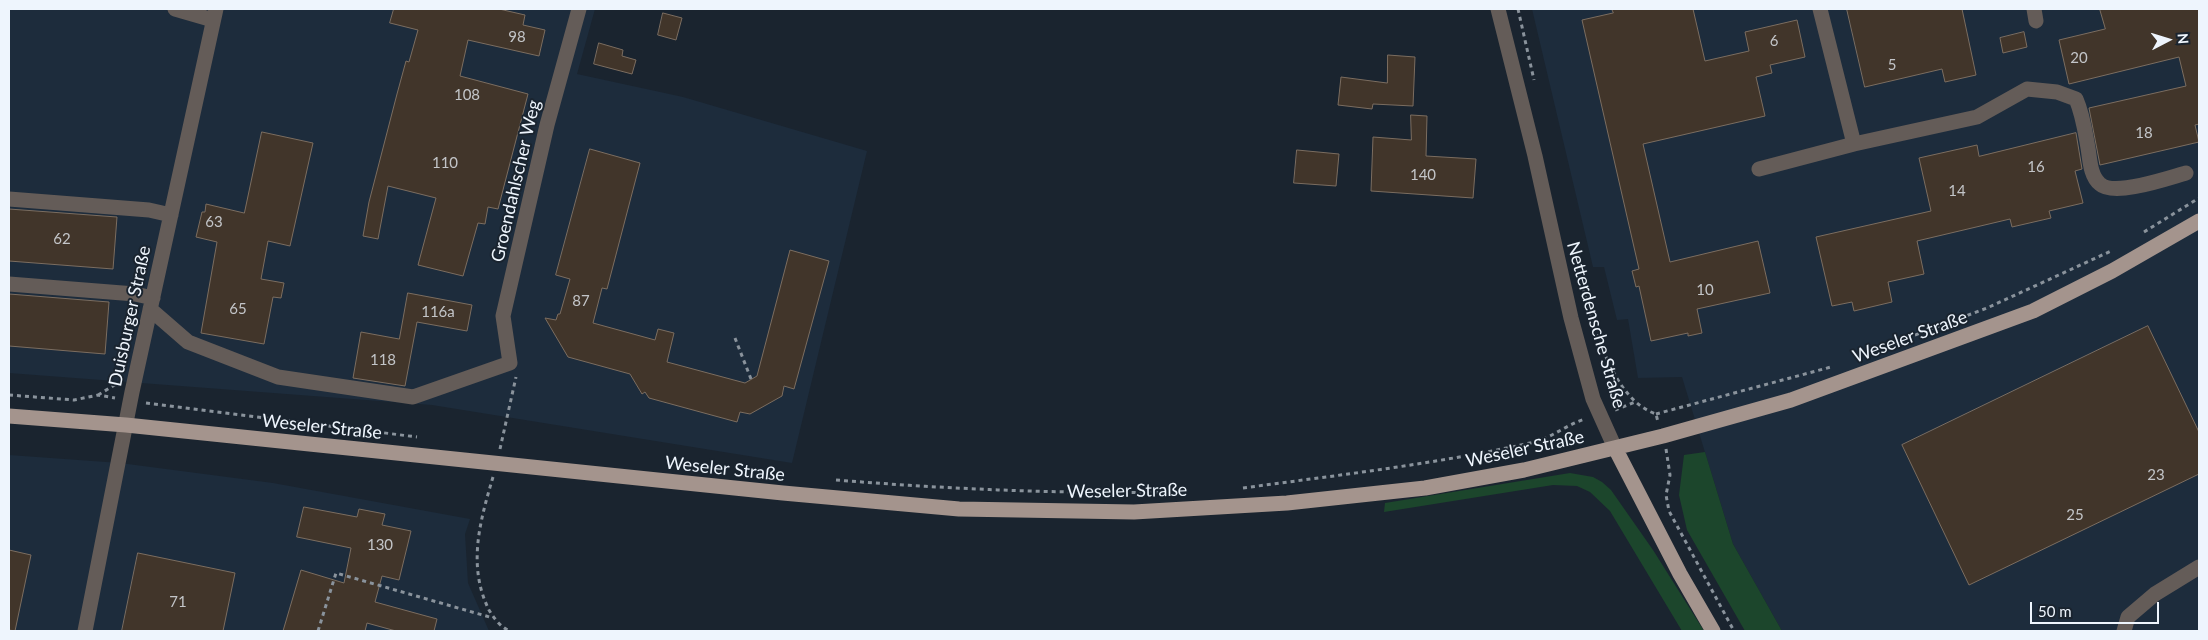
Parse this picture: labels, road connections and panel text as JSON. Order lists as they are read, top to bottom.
{
  "streets": {
    "main road": ["Netterdensche Straße", "Weseler Straße"],
    "street": ["Groendahlscher Weg", "Duisburger Straße"]
  },
  "crossings": [
    ["Duisburger Straße", "Weseler Straße"],
    ["Netterdensche Straße", "Weseler Straße"]
  ],
  "house_numbers": [
    "98",
    "6",
    "20",
    "5",
    "108",
    "18",
    "110",
    "16",
    "140",
    "14",
    "63",
    "62",
    "10",
    "87",
    "65",
    "116a",
    "118",
    "23",
    "25",
    "130",
    "71"
  ],
  "scale_bar": "50 m",
  "north": "right"
}
